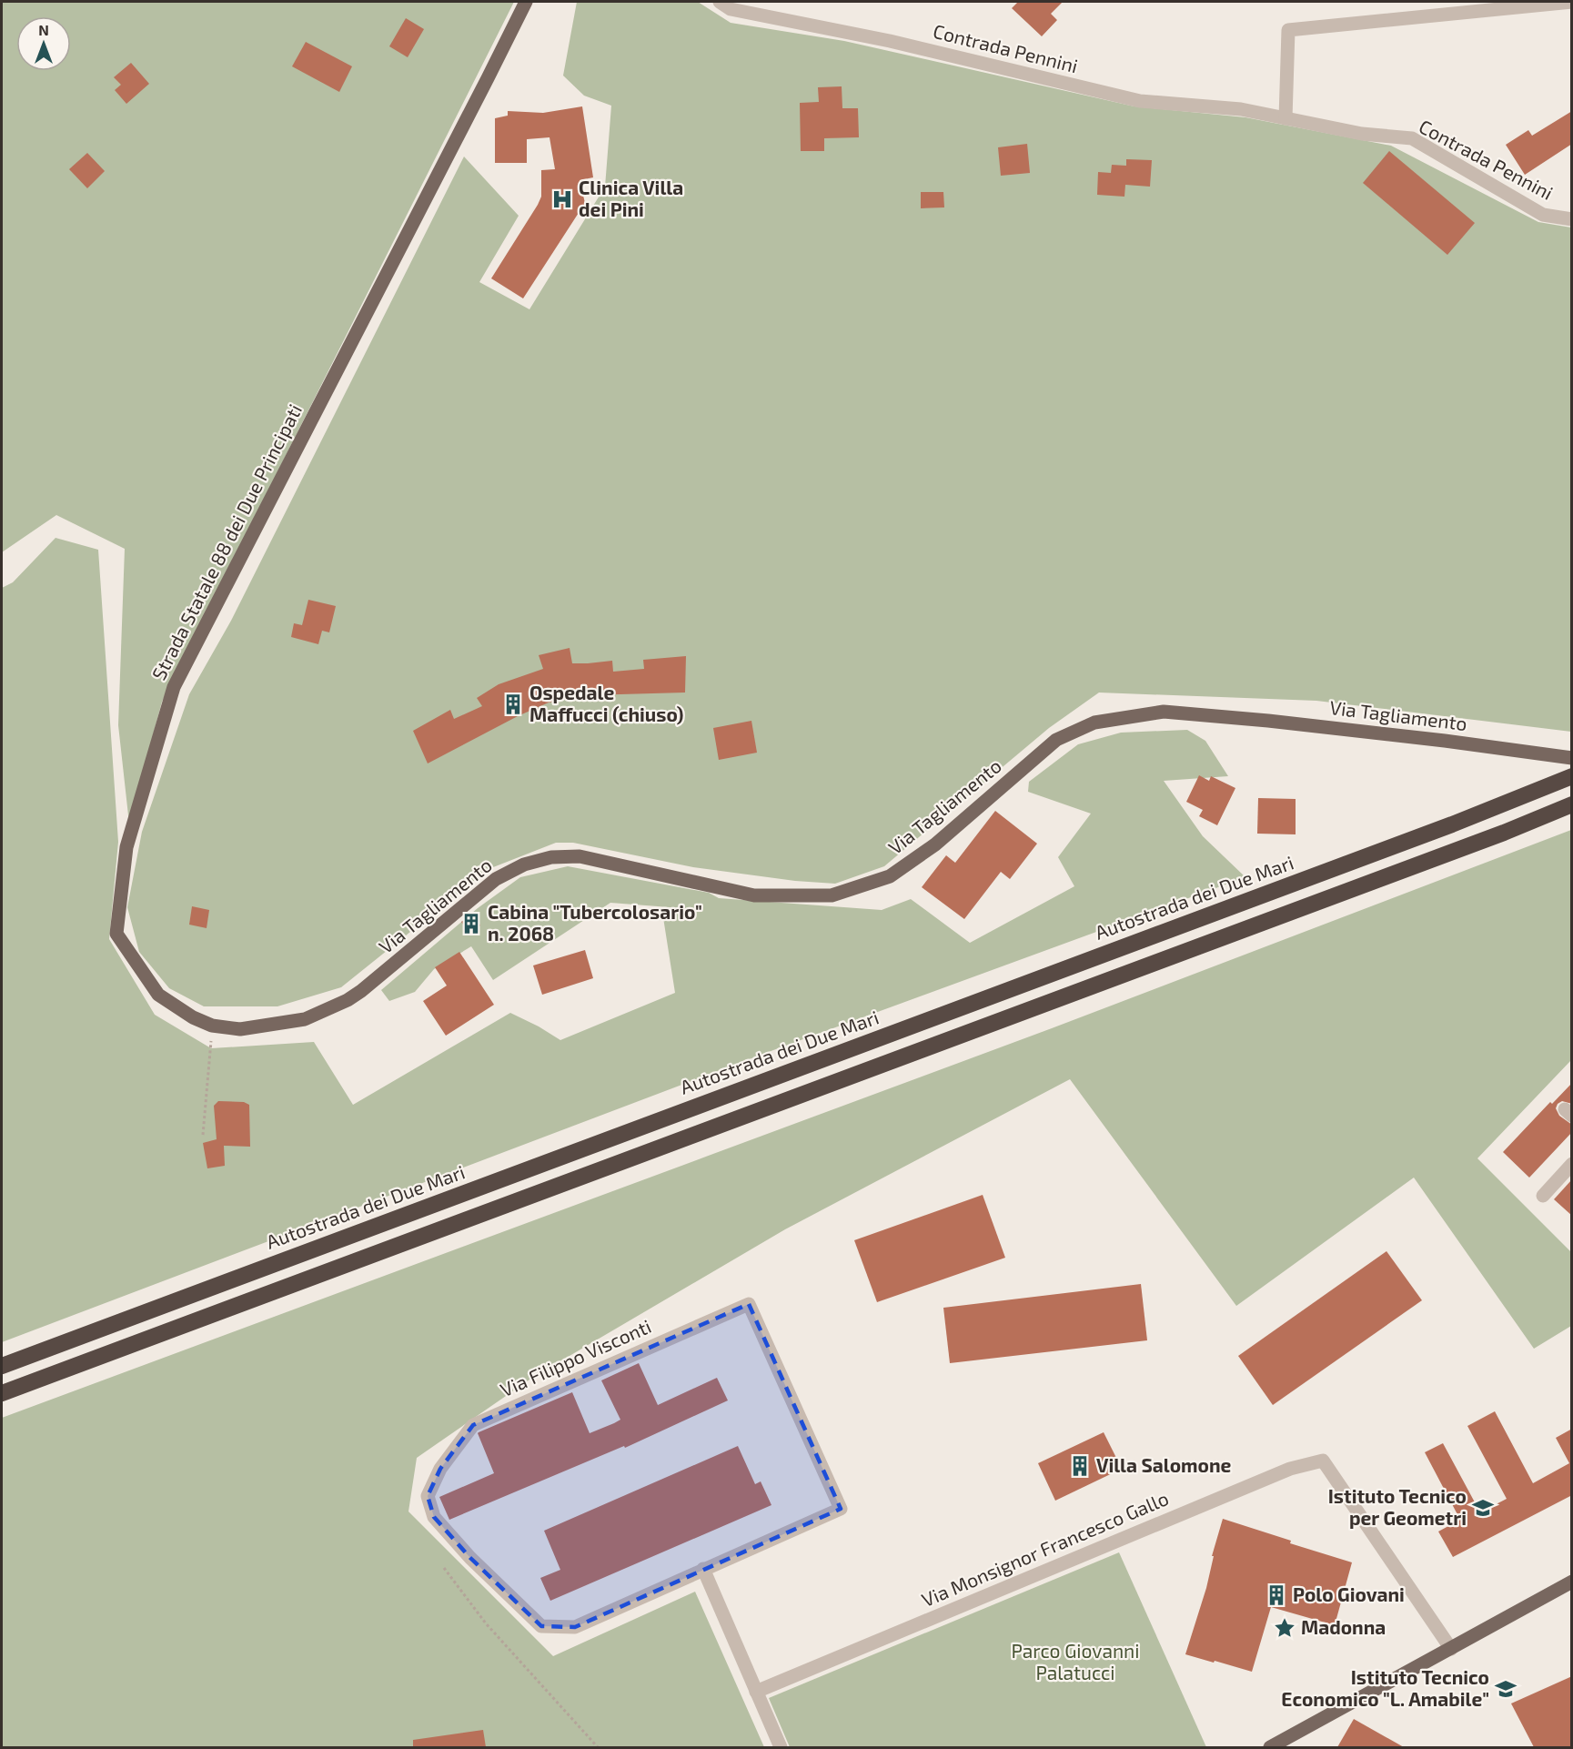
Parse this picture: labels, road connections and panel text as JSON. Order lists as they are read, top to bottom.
{
  "streets": {
    "highway": ["Autostrada dei Due Mari"],
    "main road": ["Strada Statale 88 dei Due Principati", "Via Tagliamento"],
    "street": ["Contrada Pennini", "Via Filippo Visconti", "Via Monsignor Francesco Gallo"]
  },
  "crossings": [
    ["Strada Statale 88 dei Due Principati", "Via Tagliamento"]
  ],
  "parks": ["Parco Giovanni Palatucci"],
  "places": {
    "hospital": ["Clinica Villa dei Pini"],
    "building": [
      "Ospedale Maffucci (chiuso)",
      "Cabina \"Tubercolosario\" n. 2068",
      "Villa Salomone",
      "Polo Giovani"
    ],
    "school or university": ["Istituto Tecnico per Geometri", "Istituto Tecnico Economico \"L. Amabile\""],
    "place": ["Madonna"]
  },
  "north": "top"
}
